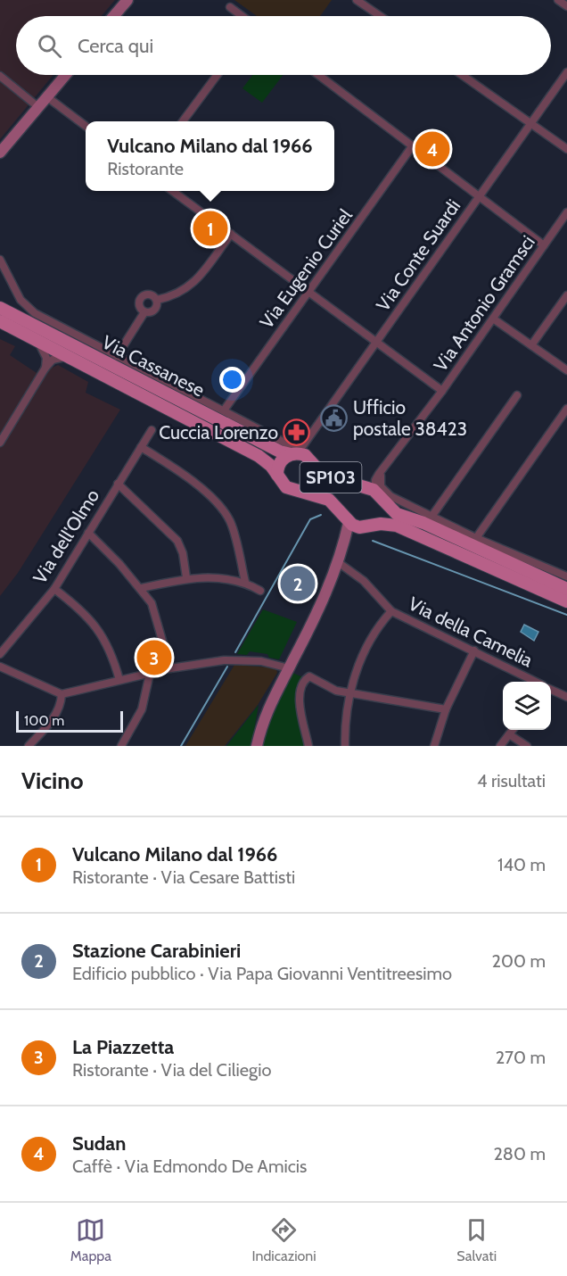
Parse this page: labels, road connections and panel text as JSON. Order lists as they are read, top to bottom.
{
  "streets": {
    "main road": ["Via Cassanese", "SP103"],
    "street": [
      "Via Conte Suardi",
      "Via Eugenio Curiel",
      "Via Antonio Gramsci",
      "Via dell'Olmo",
      "Via della Camelia"
    ]
  },
  "crossings": [
    ["Via Conte Suardi", "Via Cassanese"],
    ["Via Conte Suardi", "SP103"],
    ["Via Antonio Gramsci", "Via Cassanese"],
    ["Via Antonio Gramsci", "SP103"],
    ["Via Cassanese", "SP103"]
  ],
  "places": {
    "public building": ["Ufficio postale 38423"],
    "pharmacy": ["Cuccia Lorenzo"]
  },
  "scale_bar": "100 m",
  "page": {
    "search": "Cerca qui",
    "popup": ["Vulcano Milano dal 1966", "Ristorante"],
    "pins": [
      "4",
      "1",
      "2",
      "3"
    ],
    "scale": "100 m",
    "heading": ["Vicino", "4 risultati"],
    "list": [
      {
        "mark": "1",
        "name": "Vulcano Milano dal 1966",
        "note": "Ristorante · Via Cesare Battisti",
        "value": "140 m"
      },
      {
        "mark": "2",
        "name": "Stazione Carabinieri",
        "note": "Edificio pubblico · Via Papa Giovanni Ventitreesimo",
        "value": "200 m"
      },
      {
        "mark": "3",
        "name": "La Piazzetta",
        "note": "Ristorante · Via del Ciliegio",
        "value": "270 m"
      },
      {
        "mark": "4",
        "name": "Sudan",
        "note": "Caffè · Via Edmondo De Amicis",
        "value": "280 m"
      }
    ],
    "nav": ["Mappa", "Indicazioni", "Salvati"]
  }
}
